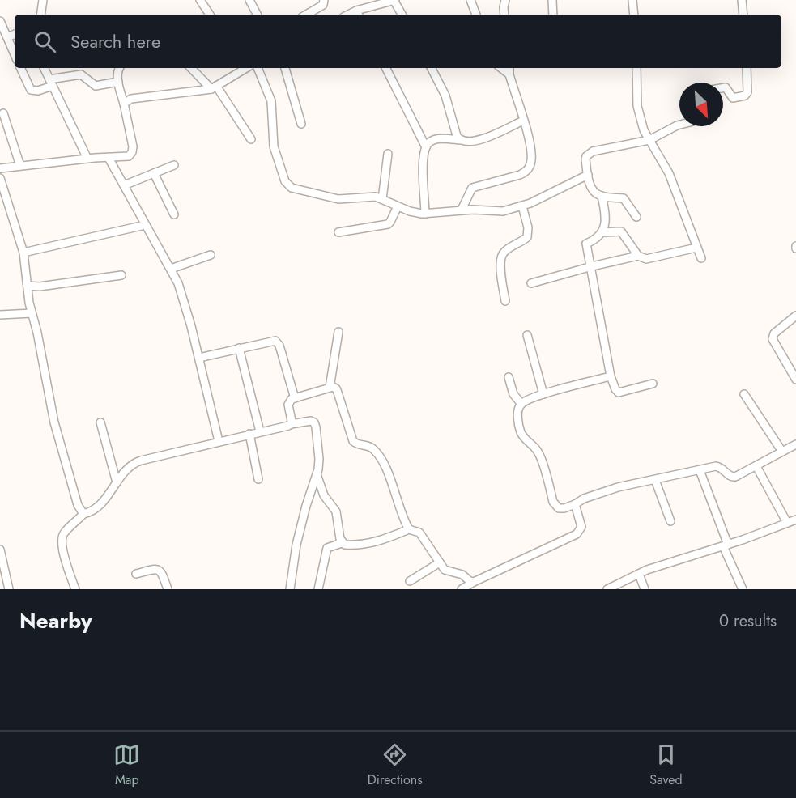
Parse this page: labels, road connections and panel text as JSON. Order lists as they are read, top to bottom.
{
  "north": "bottom right",
  "page": {
    "search": "Search here",
    "heading": ["Nearby", "0 results"],
    "nav": ["Map", "Directions", "Saved"]
  }
}
